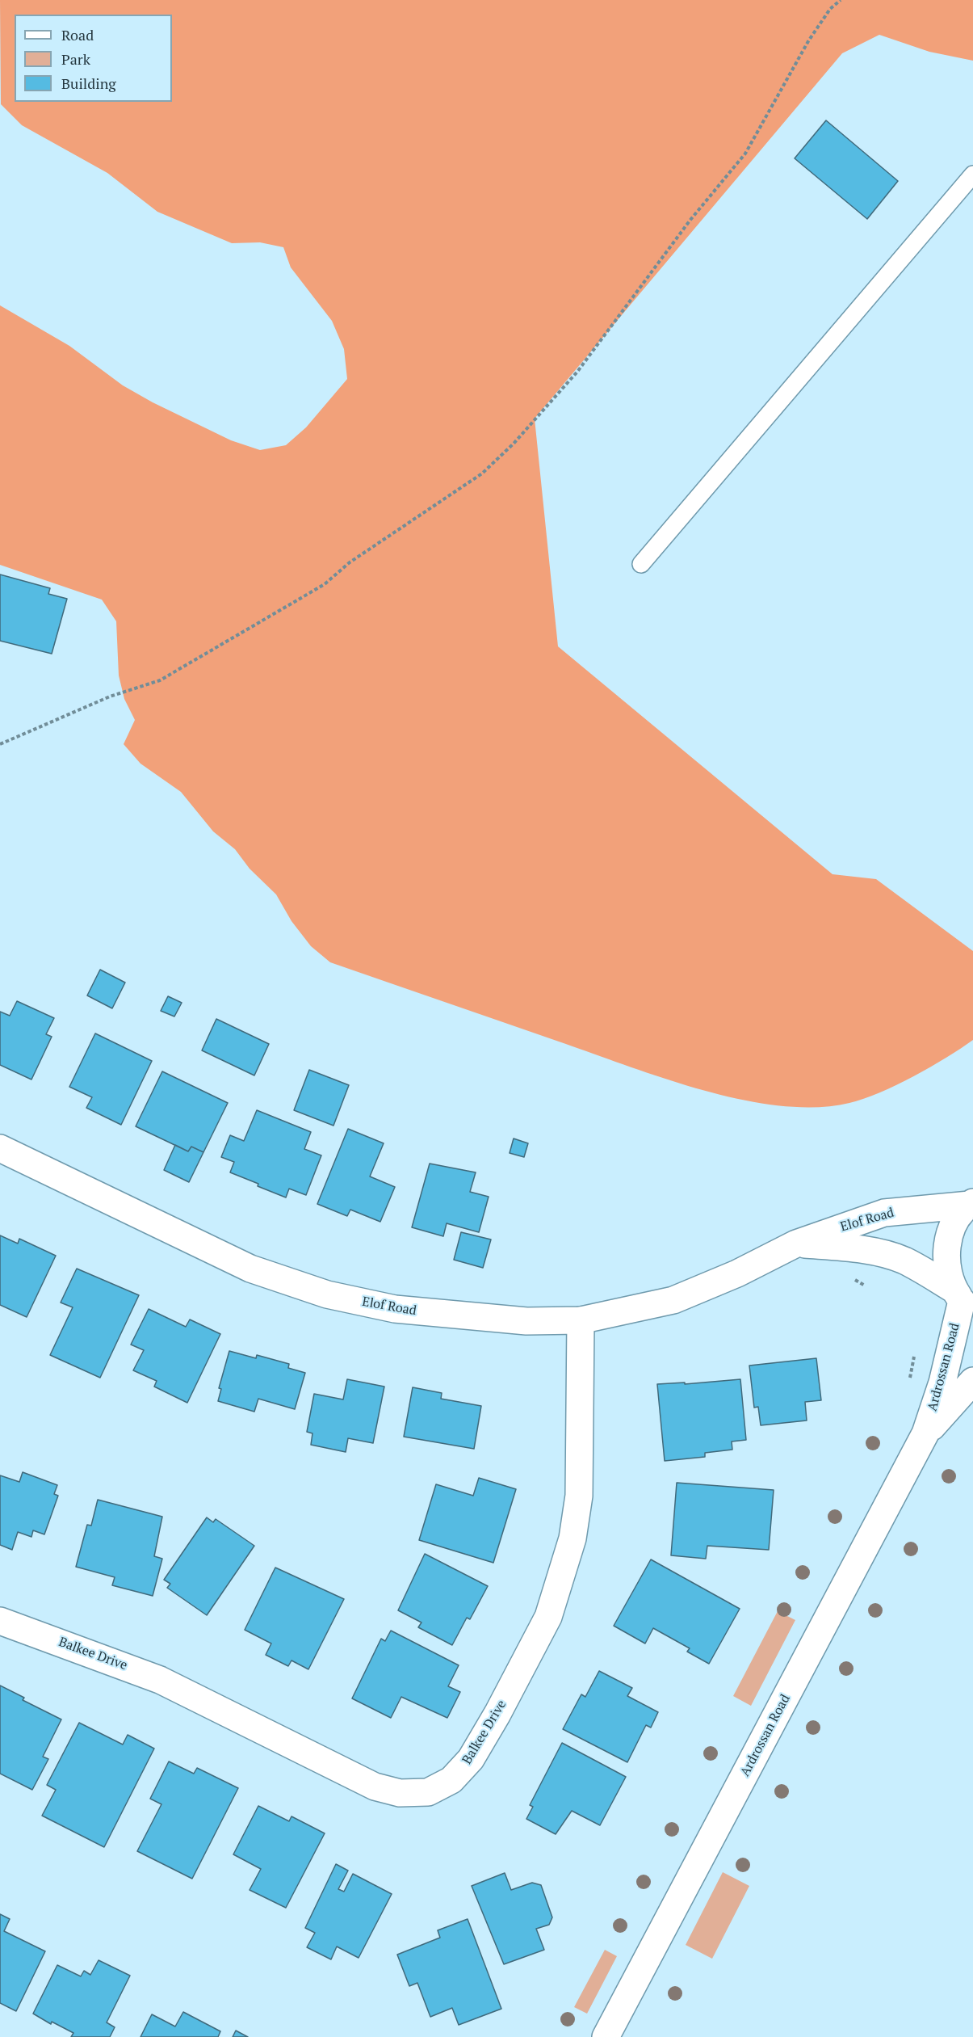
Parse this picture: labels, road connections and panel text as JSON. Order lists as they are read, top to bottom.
{
  "streets": {
    "street": ["Elof Road", "Ardrossan Road", "Balkee Drive"]
  },
  "crossings": [
    ["Elof Road", "Ardrossan Road"],
    ["Elof Road", "Balkee Drive"]
  ],
  "legend": ["Road", "Park", "Building"]
}
